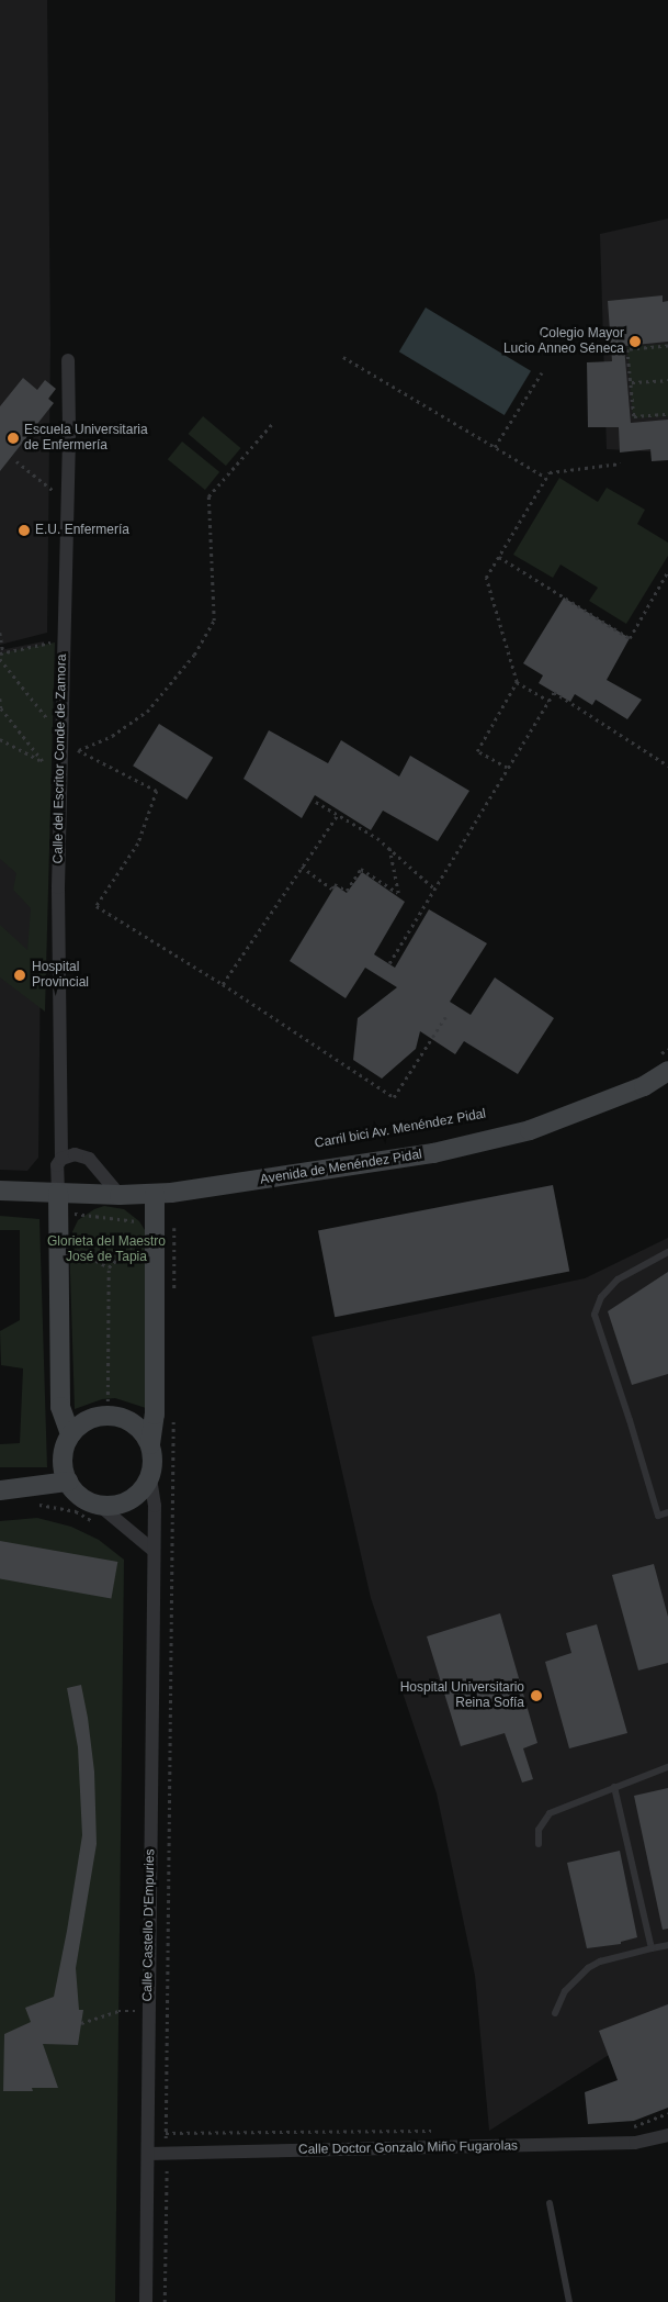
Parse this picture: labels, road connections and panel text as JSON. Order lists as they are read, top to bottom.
{
  "streets": {
    "street": [
      "Calle del Escritor Conde de Zamora",
      "Avenida de Menéndez Pidal",
      "Calle Castello D'Empuries",
      "Calle Doctor Gonzalo Miño Fugarolas"
    ]
  },
  "crossings": [
    ["Calle del Escritor Conde de Zamora", "Avenida de Menéndez Pidal"],
    ["Calle Castello D'Empuries", "Calle Doctor Gonzalo Miño Fugarolas"]
  ],
  "parks": ["Glorieta del Maestro José de Tapia"],
  "places": [
    "Colegio Mayor Lucio Anneo Séneca",
    "Escuela Universitaria de Enfermería",
    "E.U. Enfermería",
    "Hospital Provincial",
    "Hospital Universitario Reina Sofía"
  ]
}
